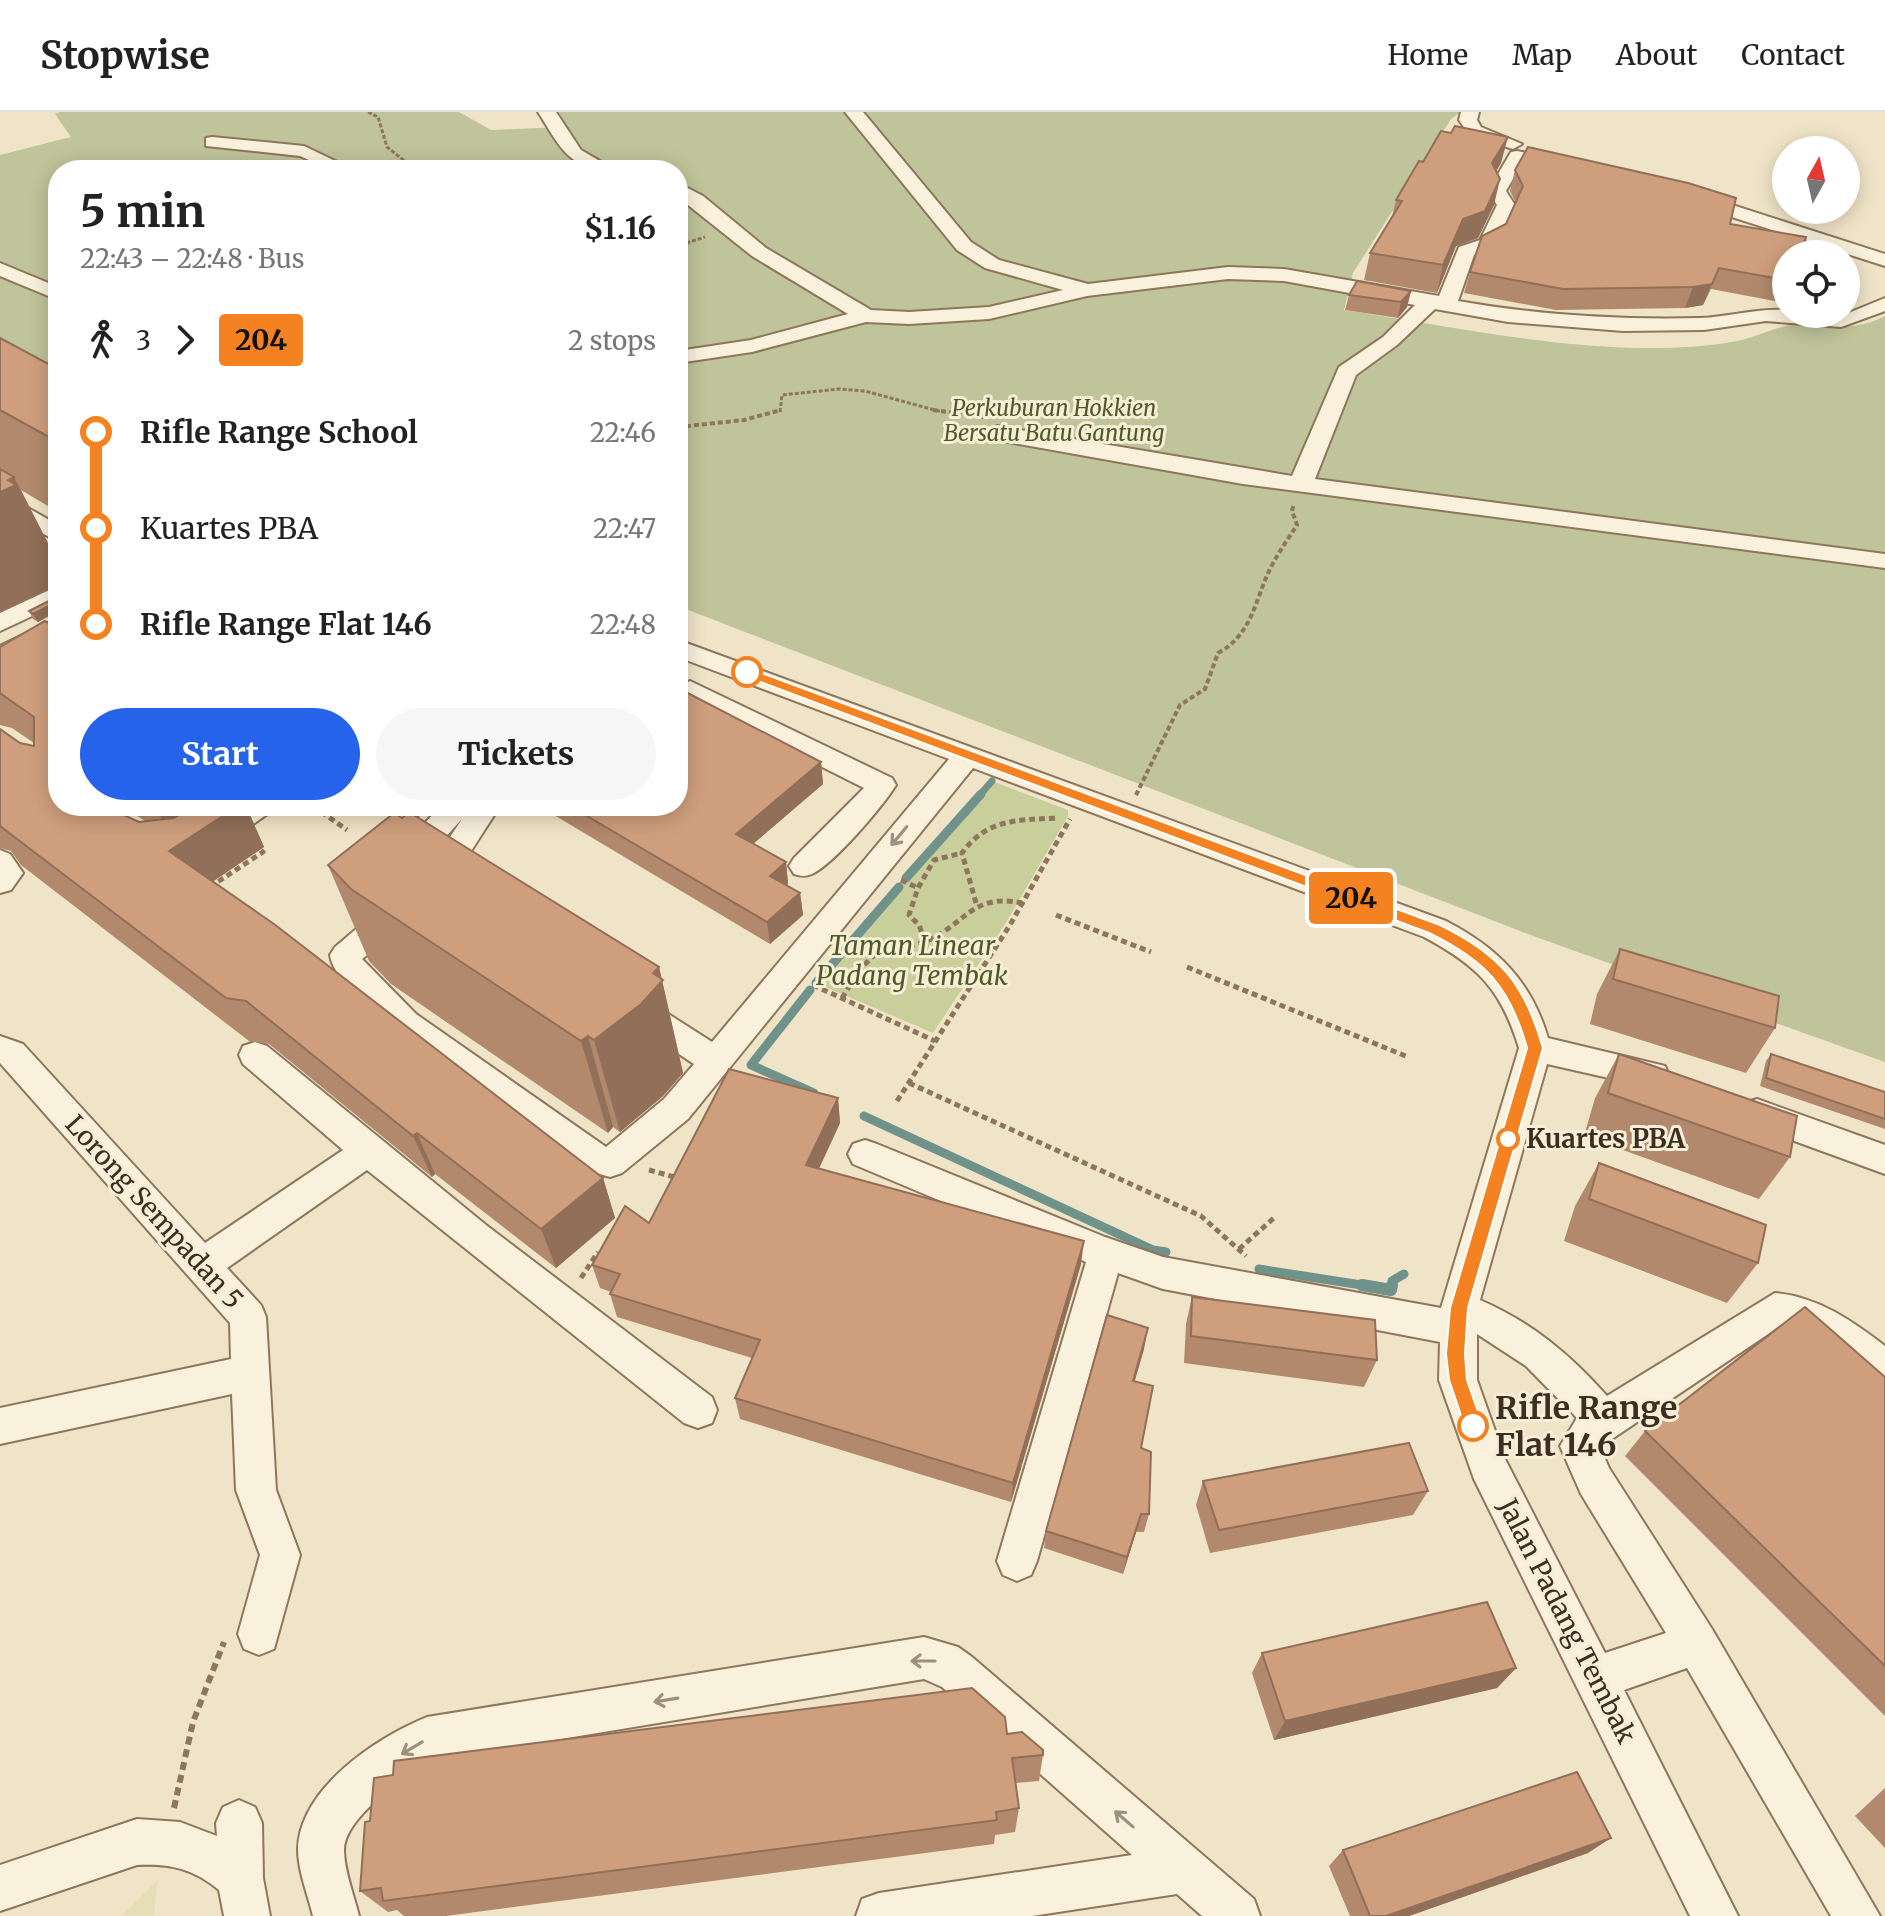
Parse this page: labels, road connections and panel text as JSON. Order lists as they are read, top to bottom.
{
  "streets": {
    "street": ["Lorong Sempadan 5", "Jalan Padang Tembak"]
  },
  "parks": ["Perkuburan Hokkien Bersatu Batu Gantung", "Taman Linear Padang Tembak"],
  "places": ["Kuartes PBA", "Rifle Range Flat 146"],
  "lines": ["bus line 204"],
  "north": "top",
  "page": {
    "header": "Stopwise",
    "nav": [
      "Home",
      "Map",
      "About",
      "Contact"
    ],
    "on_map": "204",
    "heading": ["5 min", "22:43 – 22:48 · Bus", "$1.16"],
    "legs": ["3", "204", "2 stops"],
    "list": [
      {
        "name": "Rifle Range School",
        "value": "22:46"
      },
      {
        "name": "Kuartes PBA",
        "value": "22:47"
      },
      {
        "name": "Rifle Range Flat 146",
        "value": "22:48"
      }
    ],
    "buttons": ["Start", "Tickets"]
  }
}
